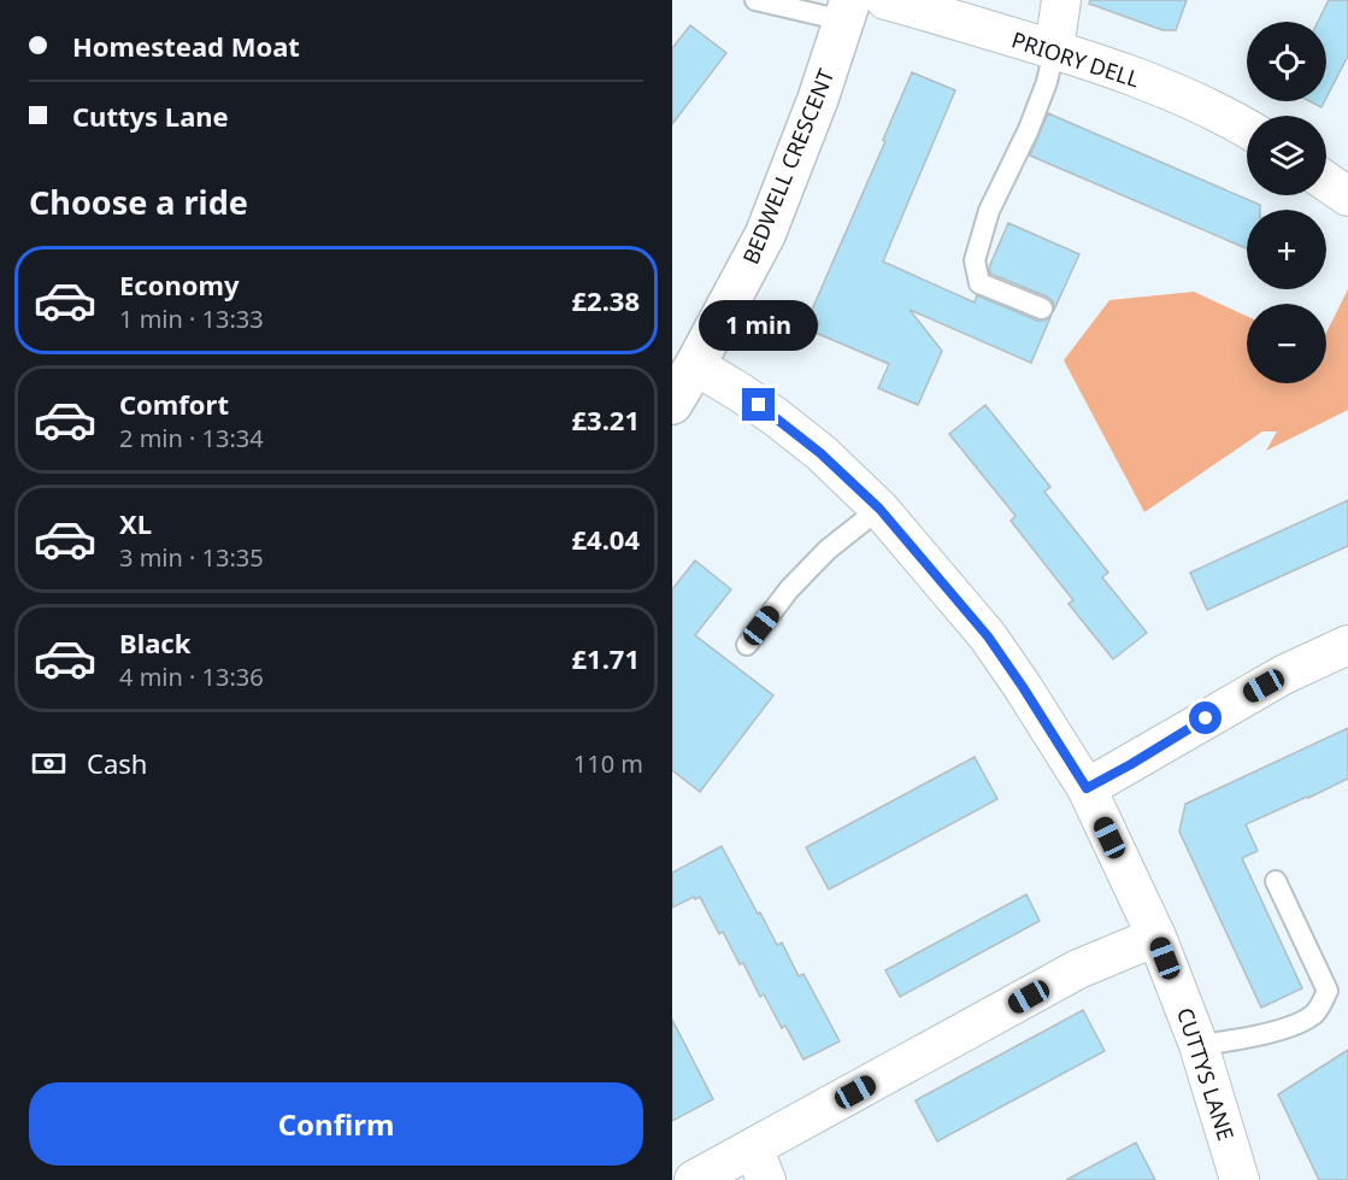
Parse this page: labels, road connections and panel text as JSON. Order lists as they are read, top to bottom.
{
  "streets": {
    "street": ["PRIORY DELL", "BEDWELL CRESCENT", "CUTTYS LANE"]
  },
  "crossings": [
    ["BEDWELL CRESCENT", "CUTTYS LANE"]
  ],
  "page": {
    "banner": ["Homestead Moat", "Cuttys Lane"],
    "map_buttons": ["+", "−"],
    "heading": "Choose a ride",
    "list": [
      {
        "name": "Economy",
        "note": "1 min · 13:33",
        "value": "£2.38"
      },
      {
        "name": "Comfort",
        "note": "2 min · 13:34",
        "value": "£3.21"
      },
      {
        "name": "XL",
        "note": "3 min · 13:35",
        "value": "£4.04"
      },
      {
        "name": "Black",
        "note": "4 min · 13:36",
        "value": "£1.71"
      }
    ],
    "bubble": "1 min",
    "pay": ["Cash", "110 m"],
    "buttons": "Confirm"
  }
}
